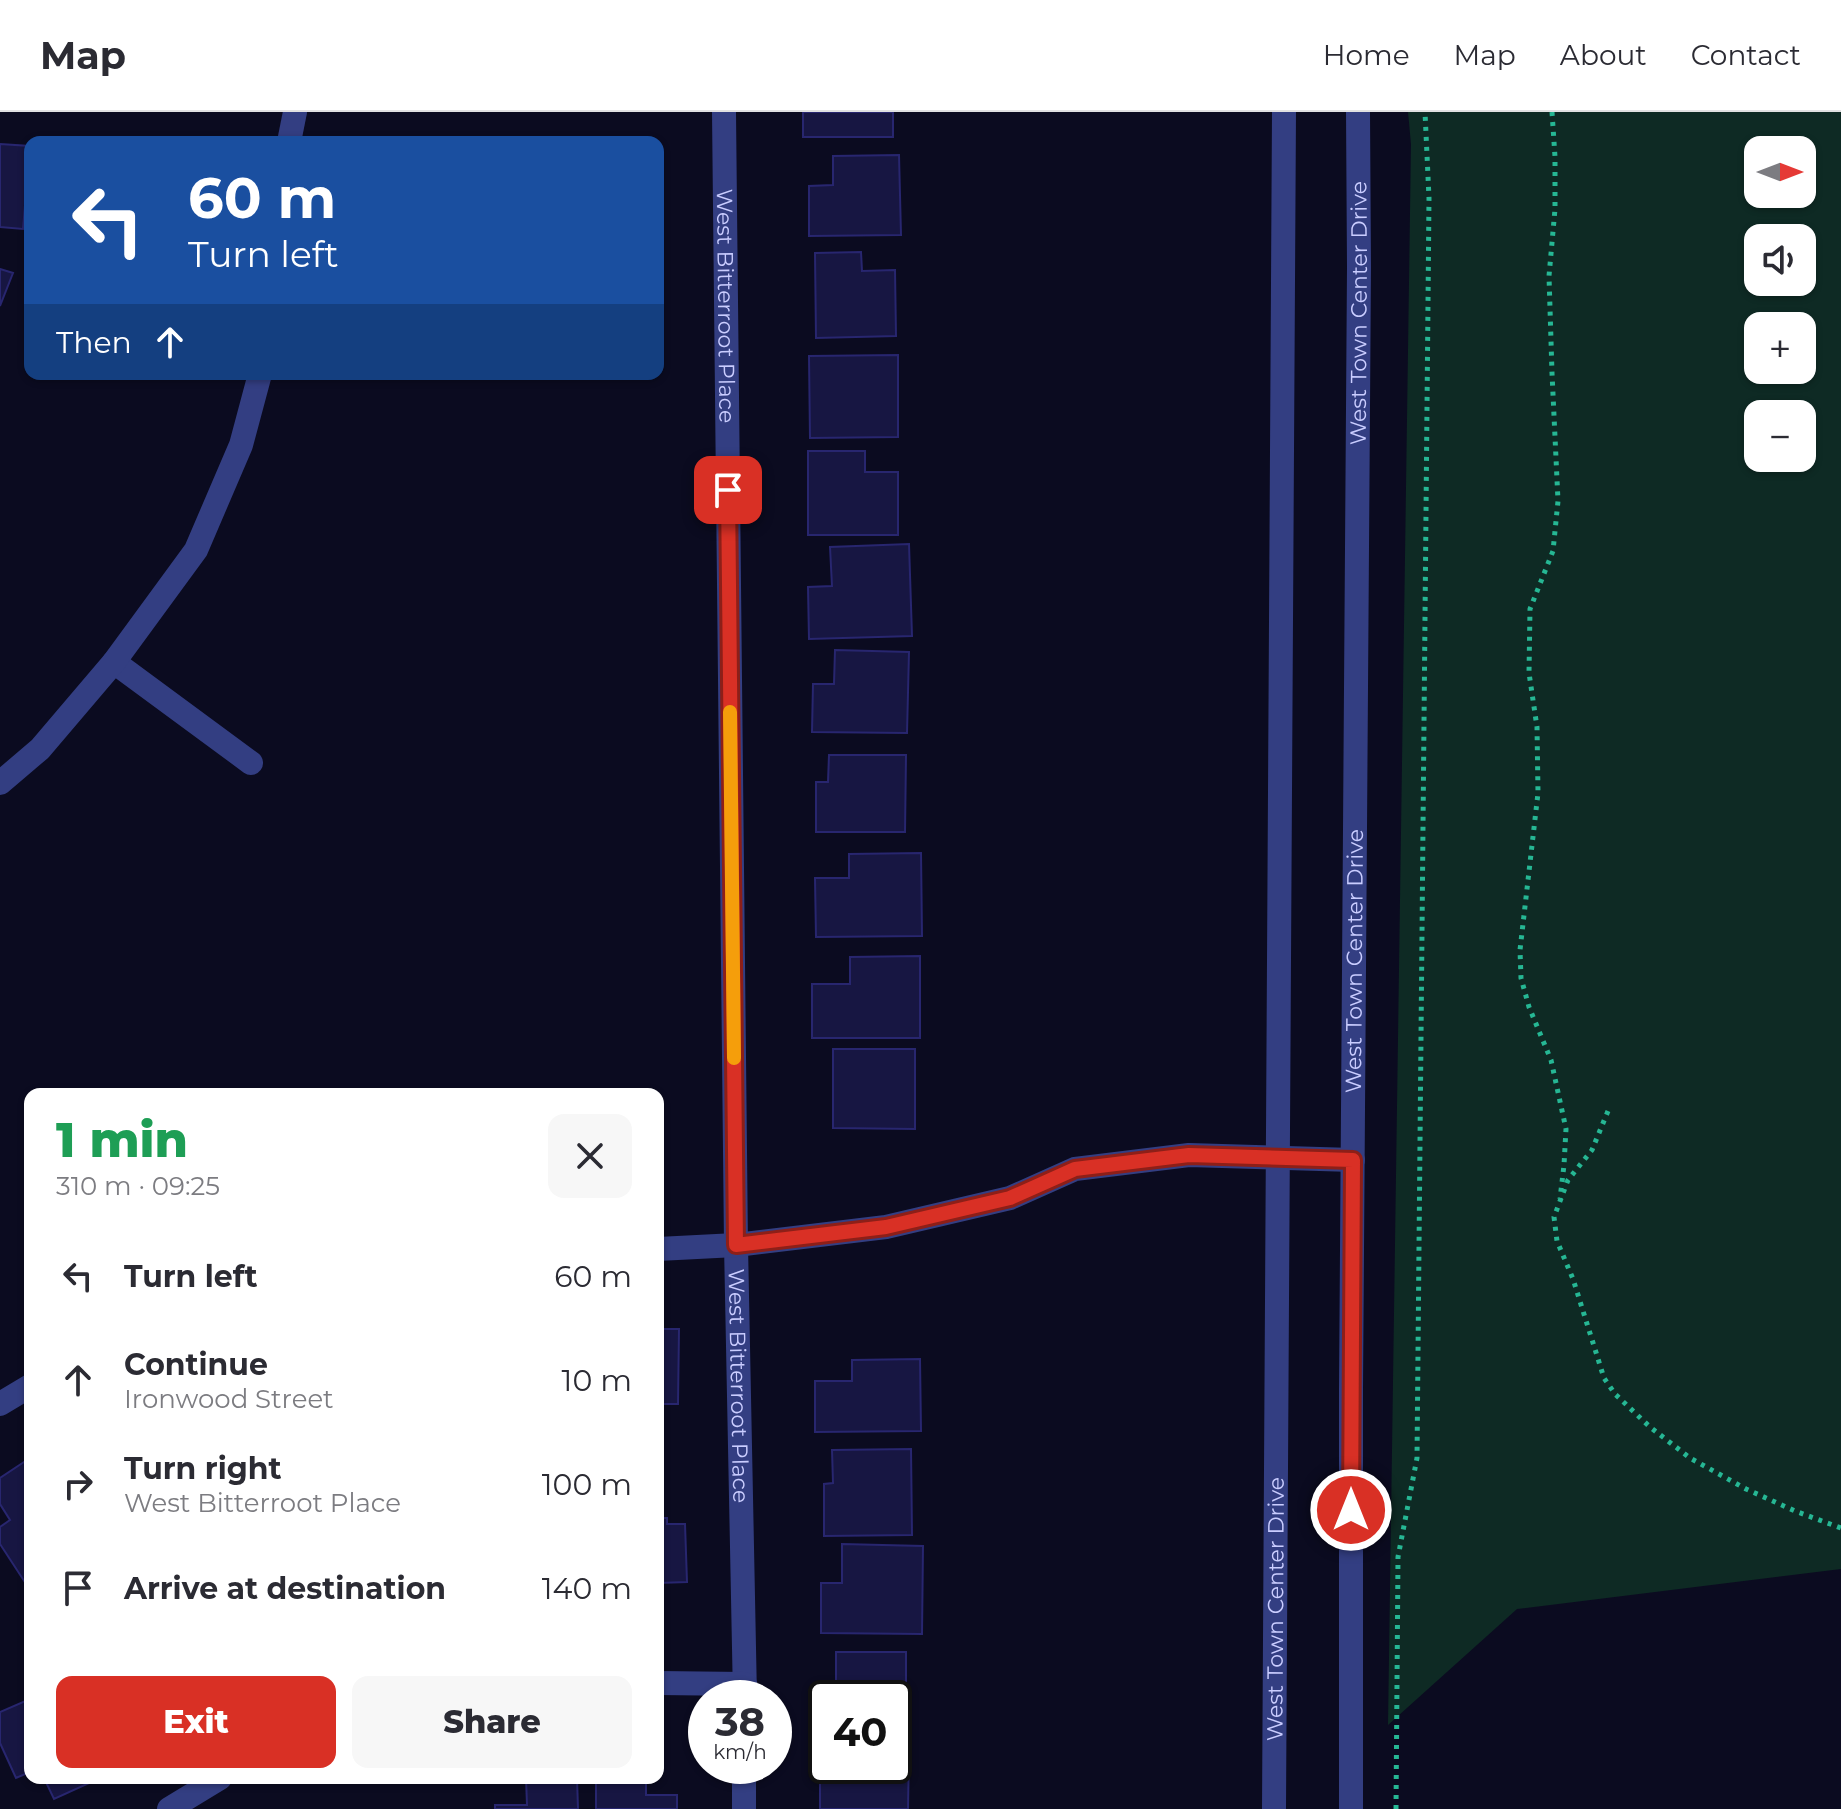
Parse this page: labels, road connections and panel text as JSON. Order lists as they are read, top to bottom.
{
  "streets": {
    "street": ["West Bitterroot Place", "West Town Center Drive"]
  },
  "north": "right",
  "page": {
    "header": "Map",
    "nav": [
      "Home",
      "Map",
      "About",
      "Contact"
    ],
    "map_buttons": ["+", "−"],
    "turn": ["60 m", "Turn left"],
    "then": "Then",
    "heading": ["1 min", "310 m · 09:25"],
    "list": [
      {
        "name": "Turn left",
        "value": "60 m"
      },
      {
        "name": "Continue",
        "note": "Ironwood Street",
        "value": "10 m"
      },
      {
        "name": "Turn right",
        "note": "West Bitterroot Place",
        "value": "100 m"
      },
      {
        "name": "Arrive at destination",
        "value": "140 m"
      }
    ],
    "buttons": ["Exit", "Share"],
    "speed": "38 km/h",
    "limit": "40"
  }
}
